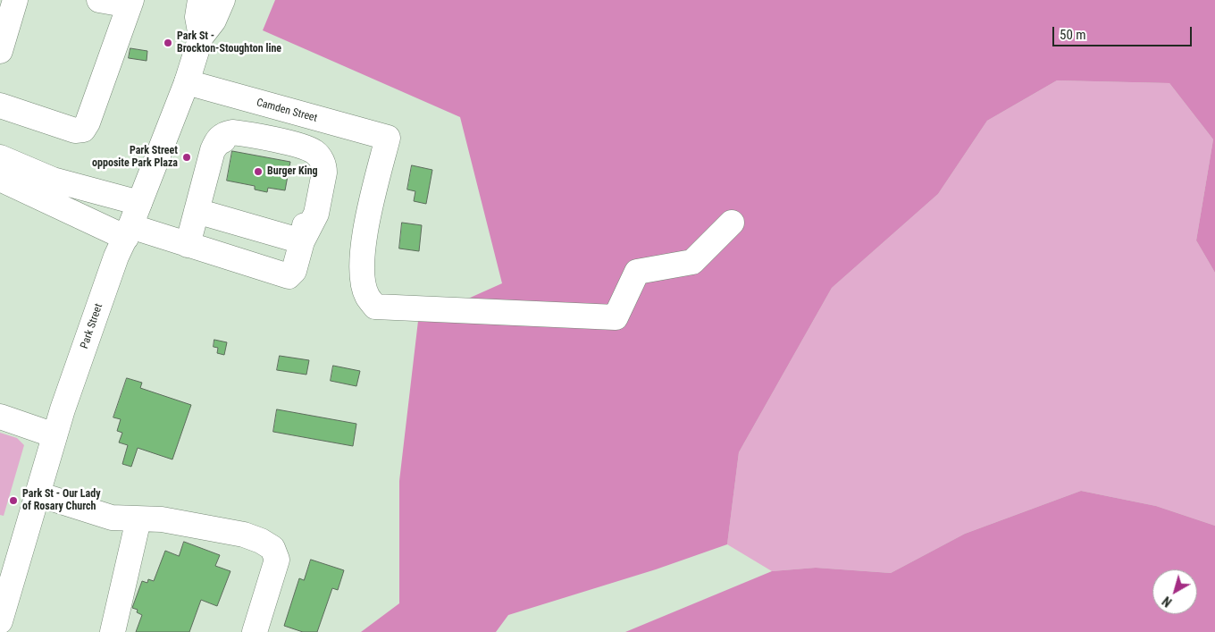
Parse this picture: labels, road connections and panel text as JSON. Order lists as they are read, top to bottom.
{
  "streets": {
    "main road": ["Camden Street", "Park Street"]
  },
  "crossings": [
    ["Camden Street", "Park Street"]
  ],
  "places": [
    "Park St - Brockton-Stoughton line",
    "Park Street opposite Park Plaza",
    "Burger King",
    "Park St - Our Lady of Rosary Church"
  ],
  "scale_bar": "50 m",
  "north": "bottom left"
}
